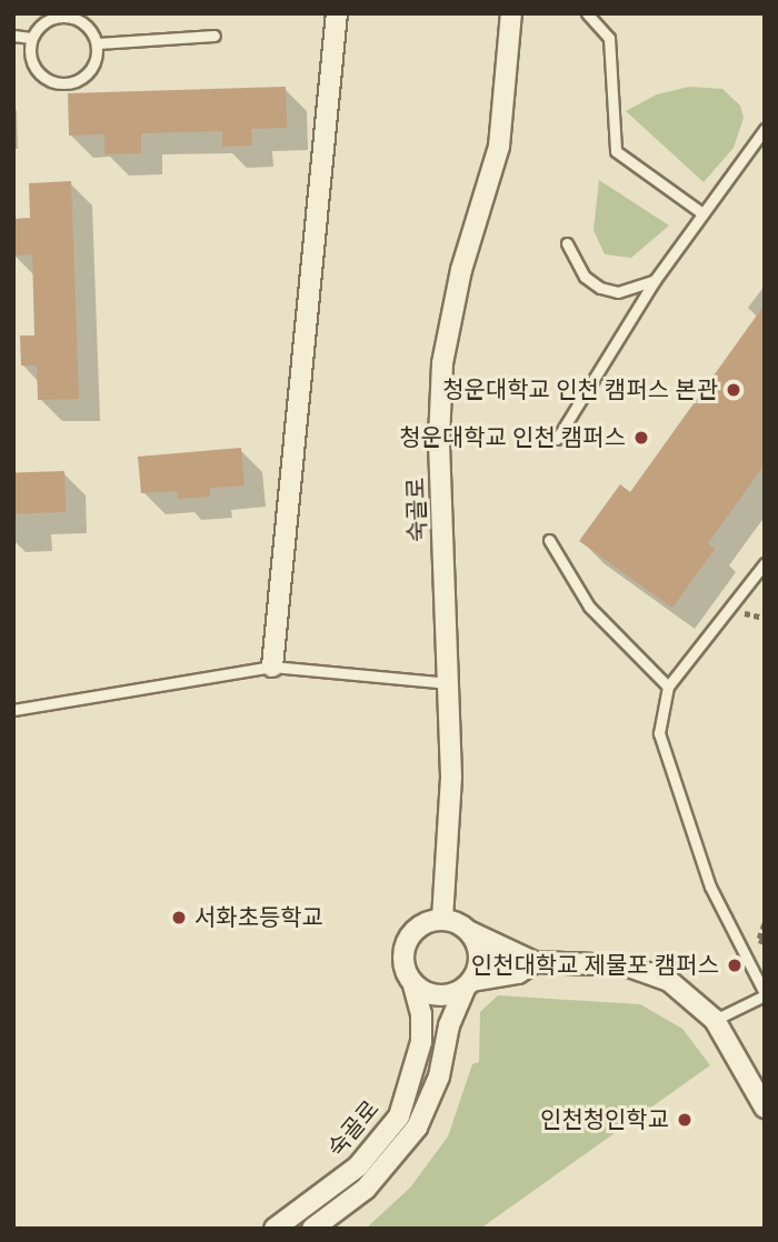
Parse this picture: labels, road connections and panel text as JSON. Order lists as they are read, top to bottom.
{
  "streets": {
    "street": ["숙골로"]
  },
  "places": [
    "청운대학교 인천 캠퍼스 본관",
    "청운대학교 인천 캠퍼스",
    "서화초등학교",
    "인천대학교 제물포 캠퍼스",
    "인천청인학교"
  ]
}
